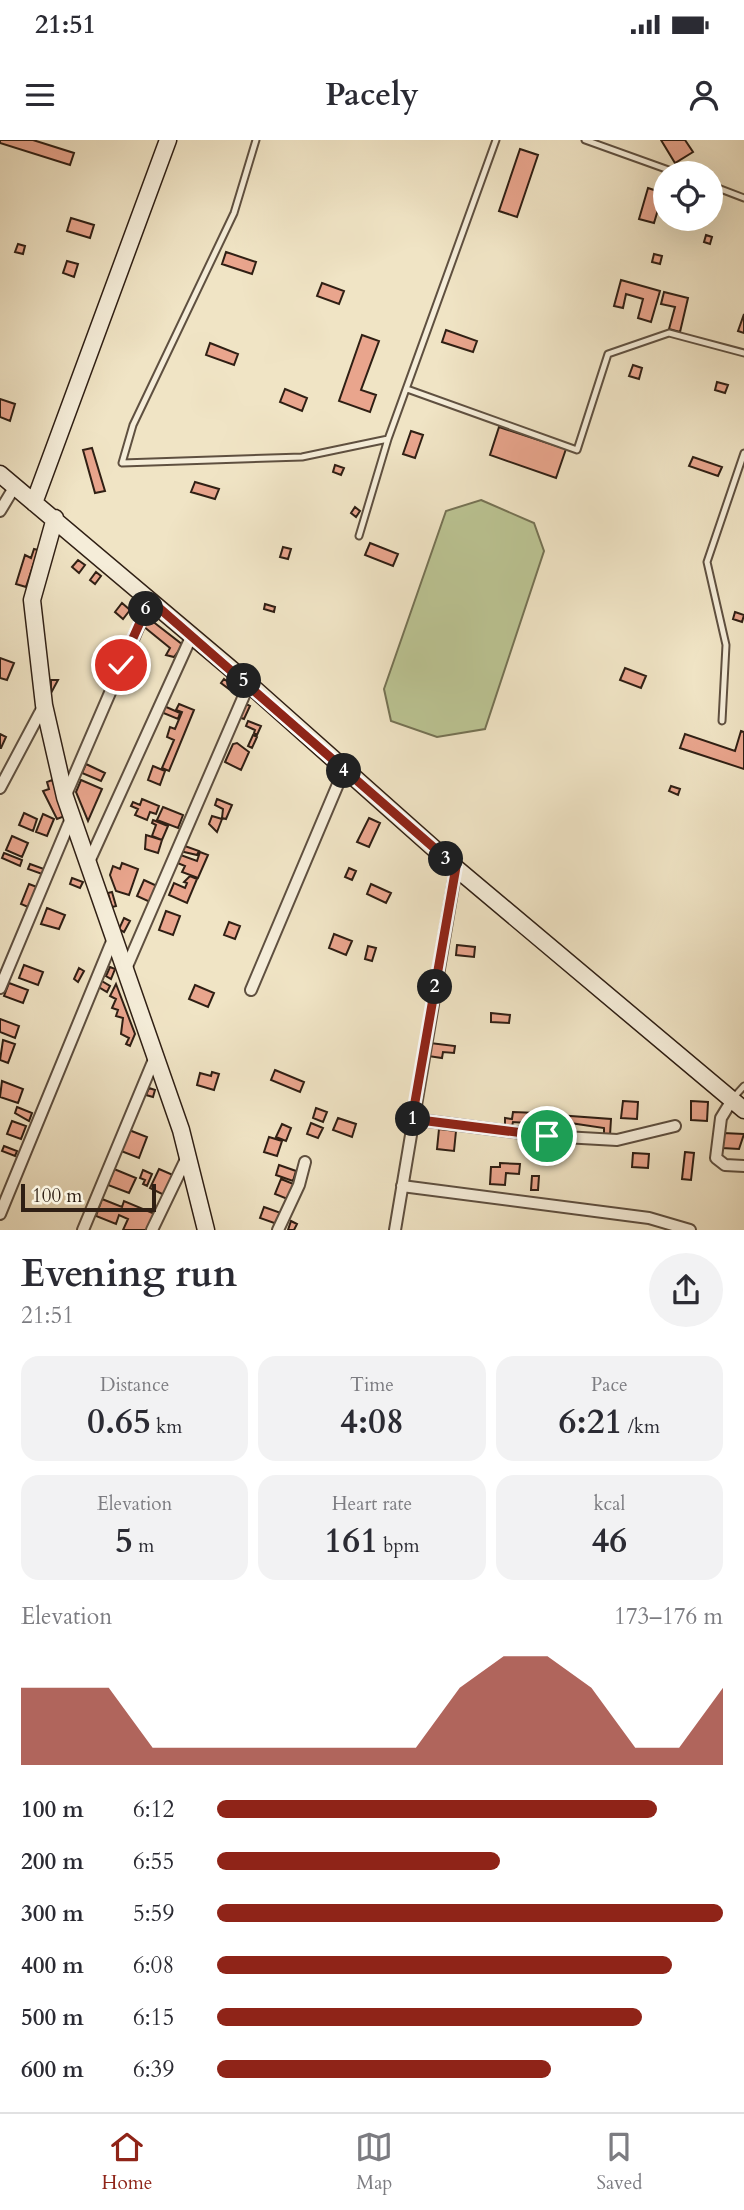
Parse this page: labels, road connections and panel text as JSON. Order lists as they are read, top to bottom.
{
  "scale_bar": "100 m",
  "page": {
    "status": "21:51",
    "header": "Pacely",
    "pins": [
      "6",
      "5",
      "4",
      "3",
      "2",
      "1"
    ],
    "scale": "100 m",
    "heading": ["Evening run", "21:51"],
    "stats": [
      ["Distance", "0.65 km"],
      ["Time", "4:08"],
      ["Pace", "6:21 /km"],
      ["Elevation", "5 m"],
      ["Heart rate", "161 bpm"],
      ["kcal", "46"]
    ],
    "chart": ["Elevation", "173–176 m"],
    "list": [
      {
        "name": "100 m",
        "note": "6:12"
      },
      {
        "name": "200 m",
        "note": "6:55"
      },
      {
        "name": "300 m",
        "note": "5:59"
      },
      {
        "name": "400 m",
        "note": "6:08"
      },
      {
        "name": "500 m",
        "note": "6:15"
      },
      {
        "name": "600 m",
        "note": "6:39"
      }
    ],
    "tabs": ["Home", "Map", "Saved"]
  }
}
